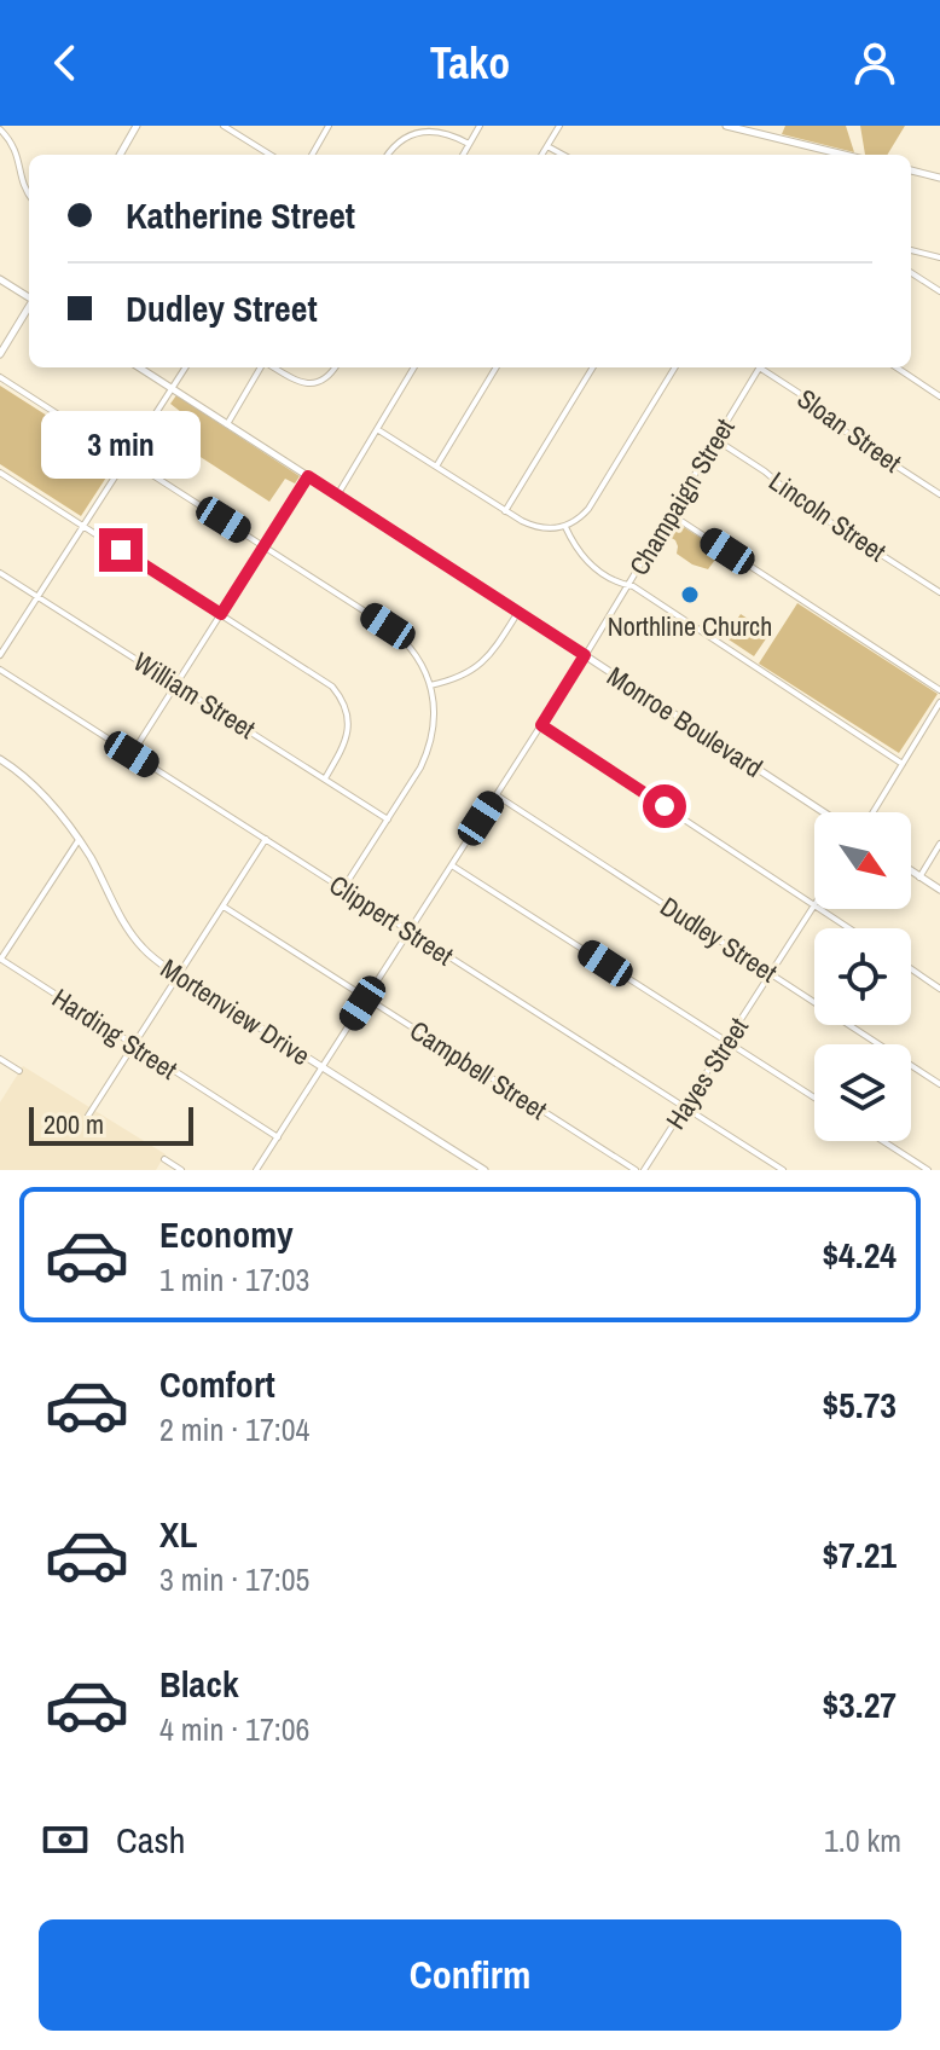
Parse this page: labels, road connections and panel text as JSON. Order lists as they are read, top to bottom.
{
  "streets": {
    "street": [
      "Sloan Street",
      "Champaign Street",
      "Lincoln Street",
      "William Street",
      "Monroe Boulevard",
      "Clippert Street",
      "Dudley Street",
      "Mortenview Drive",
      "Harding Street",
      "Campbell Street",
      "Hayes Street"
    ]
  },
  "crossings": [
    ["Champaign Street", "Lincoln Street"],
    ["Champaign Street", "Monroe Boulevard"],
    ["Champaign Street", "Clippert Street"],
    ["Champaign Street", "Dudley Street"],
    ["Champaign Street", "Mortenview Drive"],
    ["Champaign Street", "Harding Street"],
    ["Champaign Street", "Campbell Street"],
    ["Clippert Street", "Hayes Street"],
    ["Dudley Street", "Hayes Street"]
  ],
  "places": ["Northline Church"],
  "scale_bar": "200 m",
  "north": "bottom right",
  "page": {
    "header": "Tako",
    "banner": ["Katherine Street", "Dudley Street"],
    "bubble": "3 min",
    "scale": "200 m",
    "list": [
      {
        "name": "Economy",
        "note": "1 min · 17:03",
        "value": "$4.24"
      },
      {
        "name": "Comfort",
        "note": "2 min · 17:04",
        "value": "$5.73"
      },
      {
        "name": "XL",
        "note": "3 min · 17:05",
        "value": "$7.21"
      },
      {
        "name": "Black",
        "note": "4 min · 17:06",
        "value": "$3.27"
      }
    ],
    "pay": ["Cash", "1.0 km"],
    "buttons": "Confirm"
  }
}
